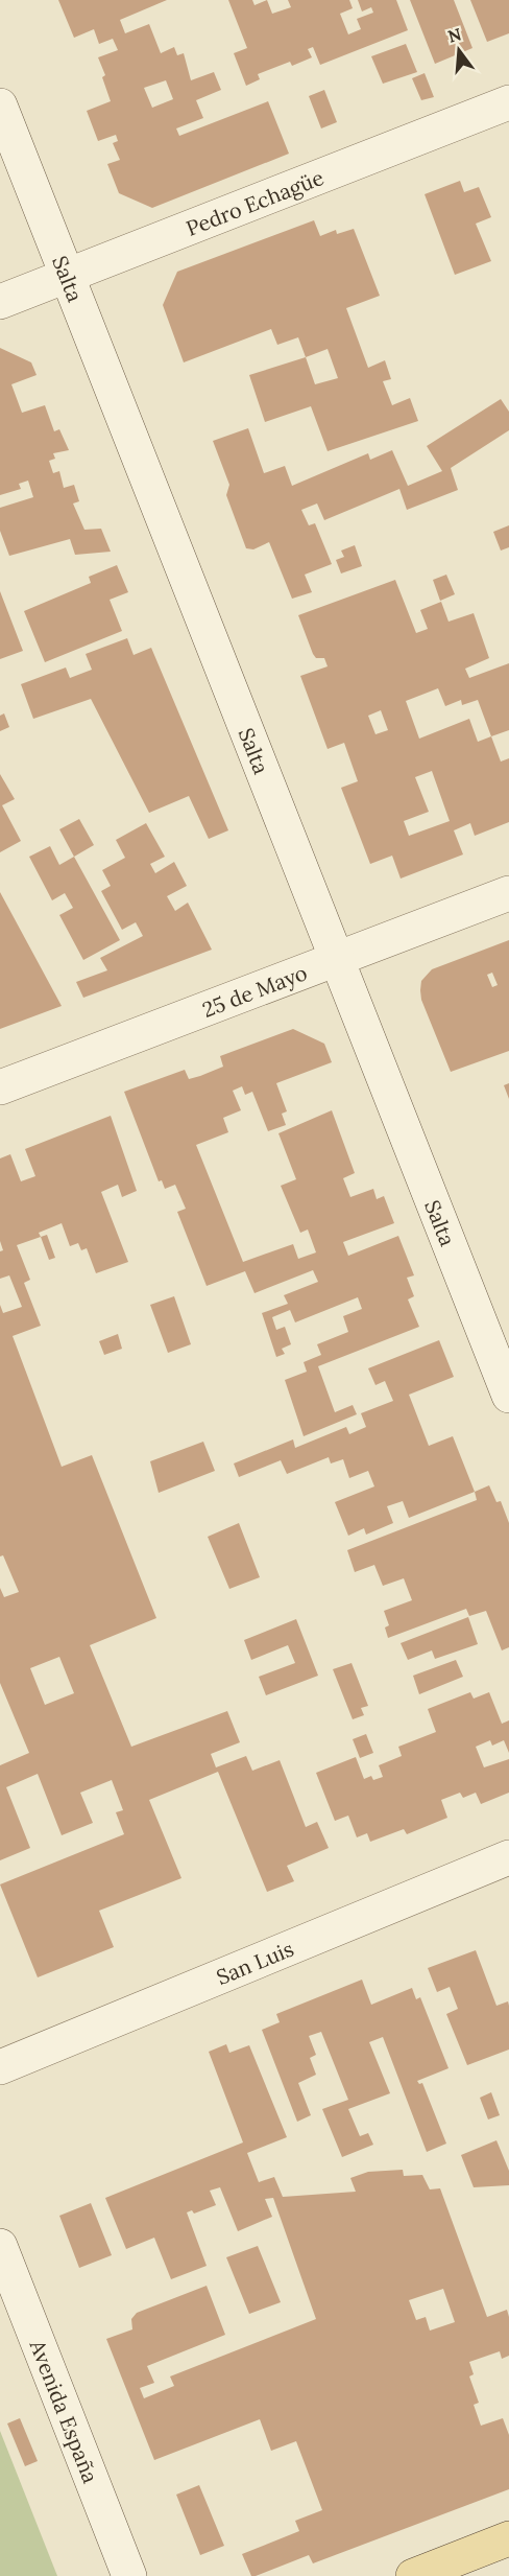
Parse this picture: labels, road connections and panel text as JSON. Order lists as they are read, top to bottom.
{
  "streets": {
    "main road": [
      "Pedro Echagüe",
      "Salta",
      "25 de Mayo",
      "San Luis",
      "Avenida España"
    ]
  },
  "crossings": [
    ["Pedro Echagüe", "Salta"],
    ["Salta", "25 de Mayo"]
  ],
  "north": "top"
}
